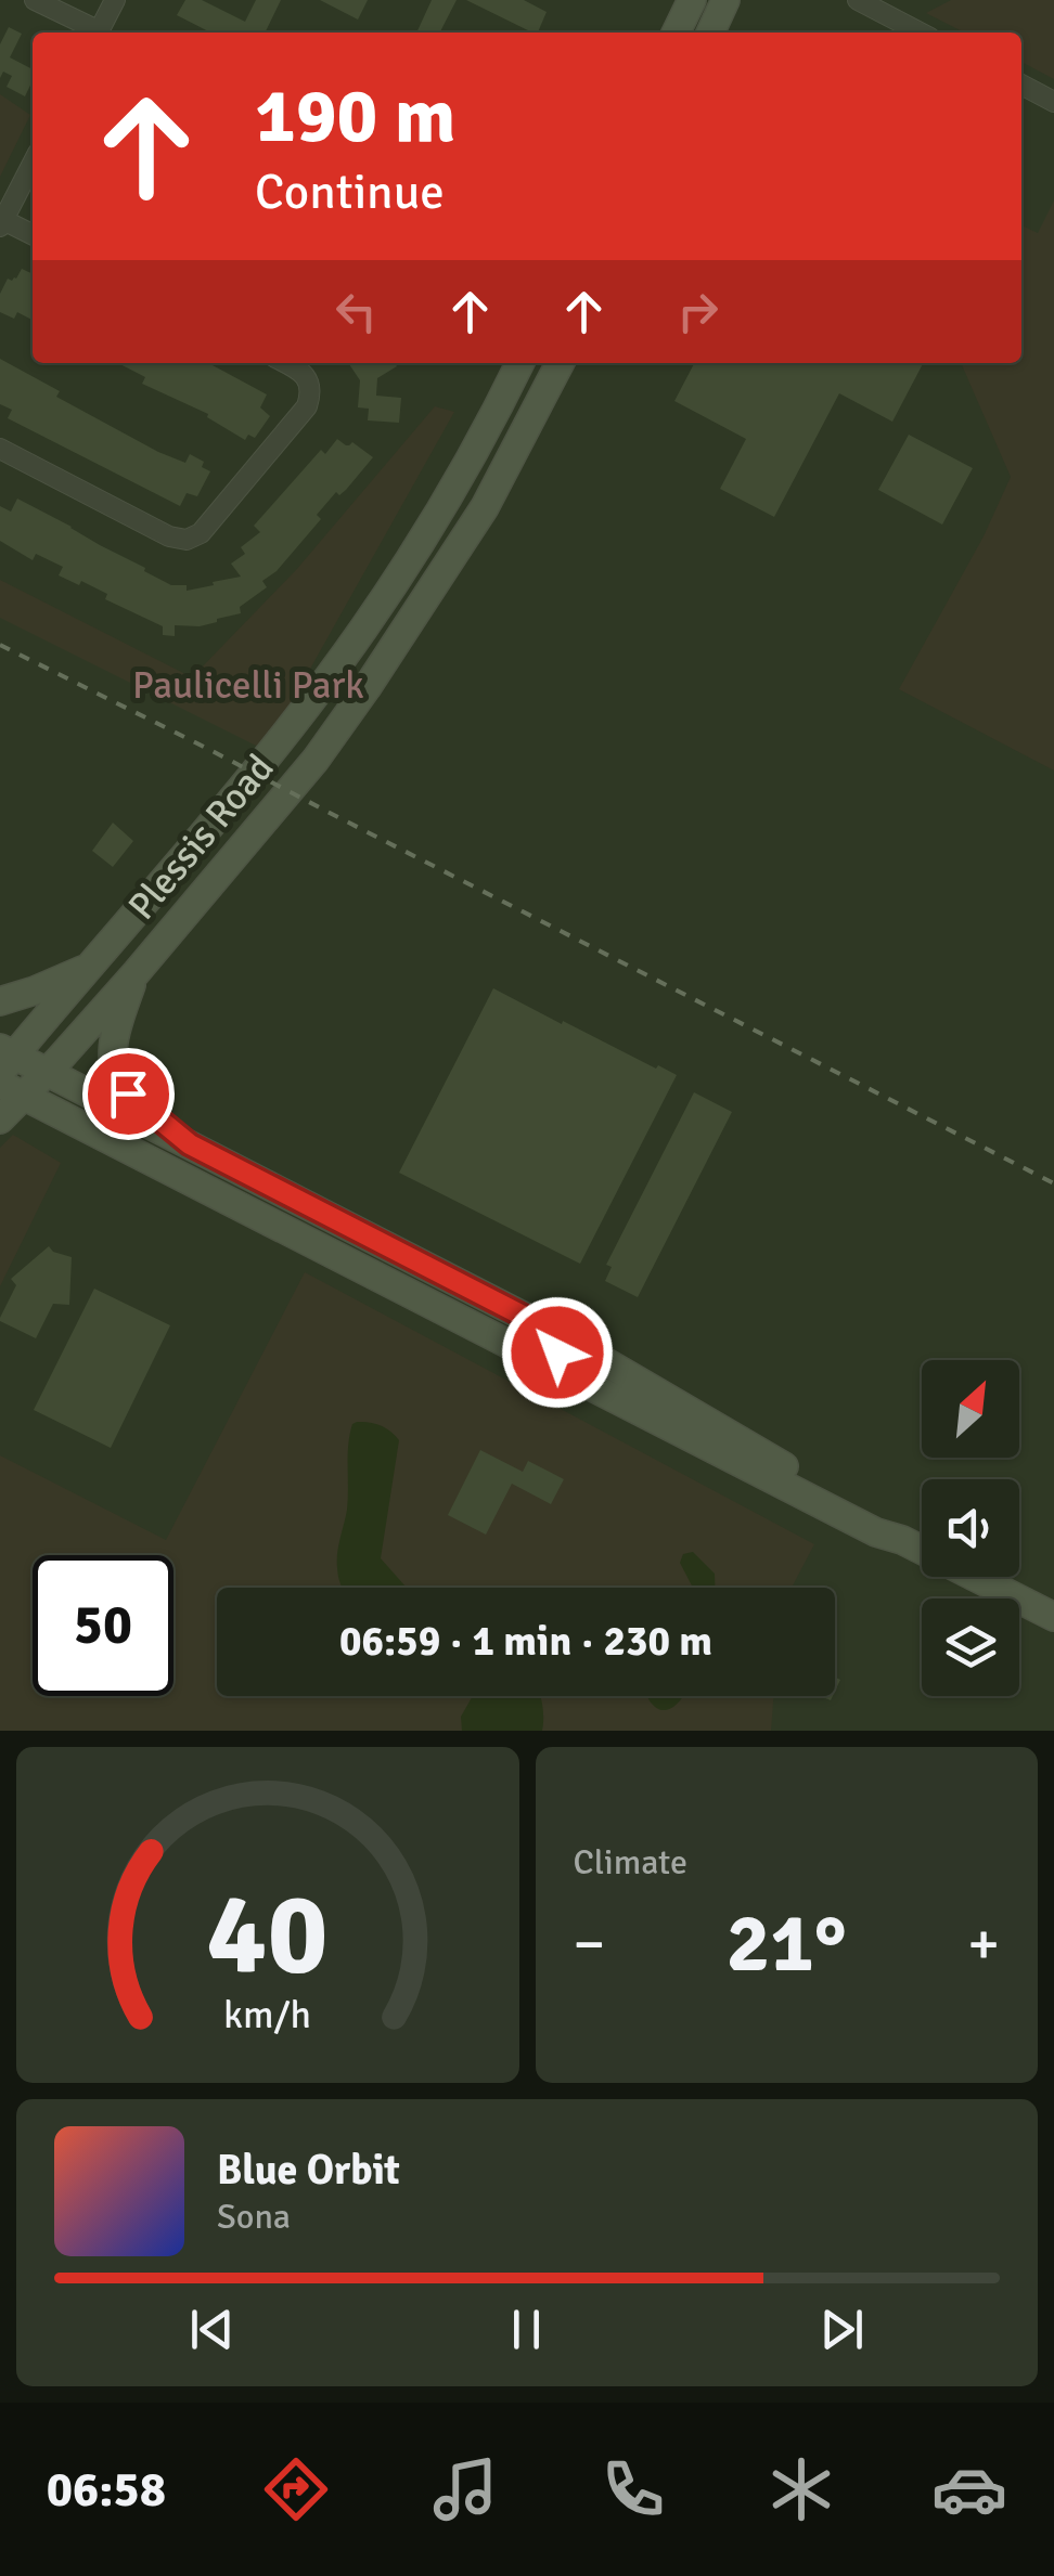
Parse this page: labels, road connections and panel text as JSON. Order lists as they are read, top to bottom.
{
  "streets": {
    "main road": ["Plessis Road"]
  },
  "parks": ["Paulicelli Park"],
  "north": "top right",
  "page": {
    "turn": ["190 m", "Continue"],
    "limit": "50",
    "trip": "06:59 · 1 min · 230 m",
    "tile": "Climate",
    "heat": ["−", "21°", "+"],
    "song": ["Blue Orbit", "Sona"],
    "tabs": "06:58",
    "gauge": ["40", "km/h"]
  }
}
